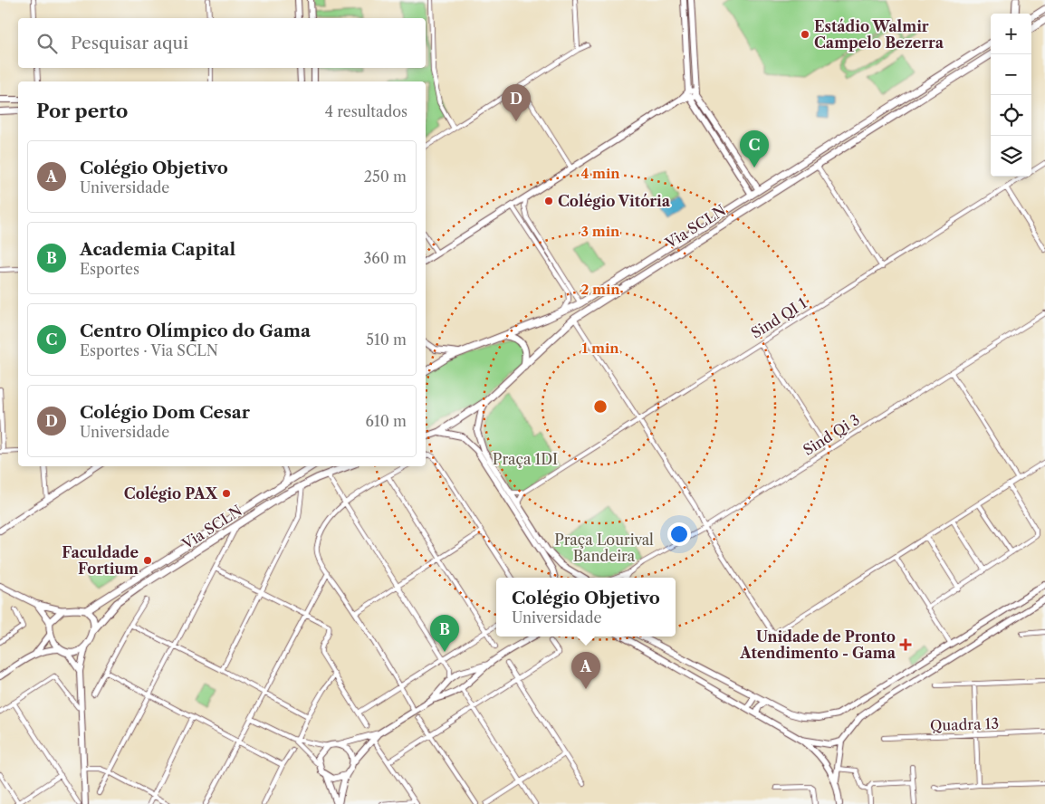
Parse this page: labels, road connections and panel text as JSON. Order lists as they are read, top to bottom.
{
  "streets": {
    "main road": ["Via SCLN"],
    "street": ["Sind QI 1", "Sind Qi 3", "Quadra 13"]
  },
  "parks": ["Praça 1DI", "Praça Lourival Bandeira"],
  "places": {
    "other": [
      "Estádio Walmir Campelo Bezerra",
      "Colégio Vitória",
      "Colégio PAX",
      "Faculdade Fortium"
    ],
    "health": ["Unidade de Pronto Atendimento - Gama"]
  },
  "page": {
    "map_buttons": ["+", "−"],
    "search": "Pesquisar aqui",
    "heading": ["Por perto", "4 resultados"],
    "pins": [
      "D",
      "C",
      "B",
      "A"
    ],
    "list": [
      {
        "mark": "A",
        "name": "Colégio Objetivo",
        "note": "Universidade",
        "value": "250 m"
      },
      {
        "mark": "B",
        "name": "Academia Capital",
        "note": "Esportes",
        "value": "360 m"
      },
      {
        "mark": "C",
        "name": "Centro Olímpico do Gama",
        "note": "Esportes · Via SCLN",
        "value": "510 m"
      },
      {
        "mark": "D",
        "name": "Colégio Dom Cesar",
        "note": "Universidade",
        "value": "610 m"
      }
    ],
    "popup": ["Colégio Objetivo", "Universidade"]
  },
  "rings": [
    "4 min",
    "3 min",
    "2 min",
    "1 min"
  ]
}
